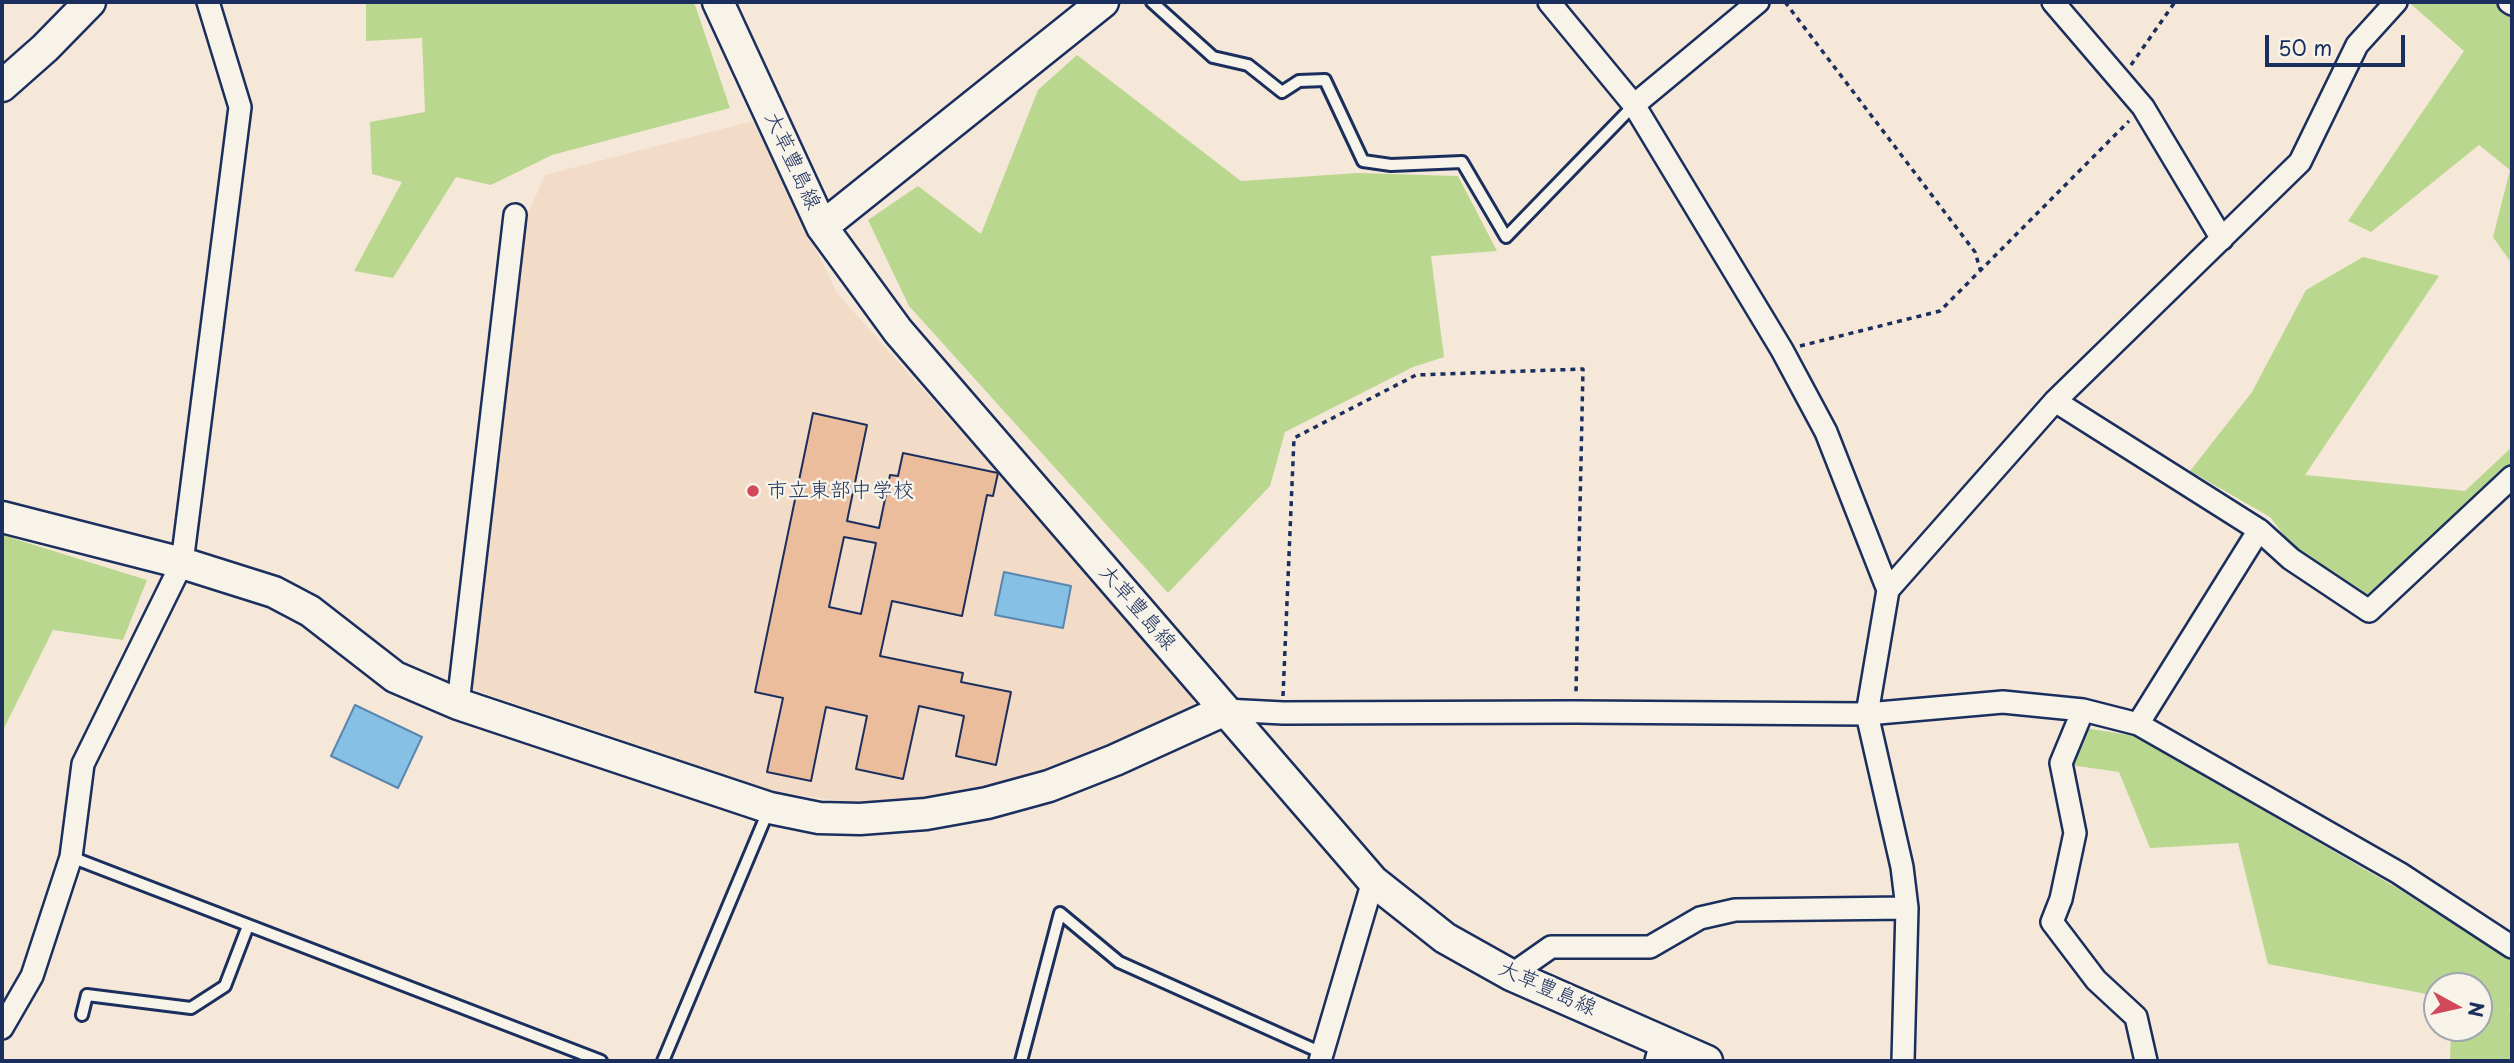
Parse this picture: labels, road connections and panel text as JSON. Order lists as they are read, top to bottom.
{
  "streets": {
    "street": ["大草豊島線"]
  },
  "places": ["市立東部中学校"],
  "scale_bar": "50 m",
  "north": "right"
}
